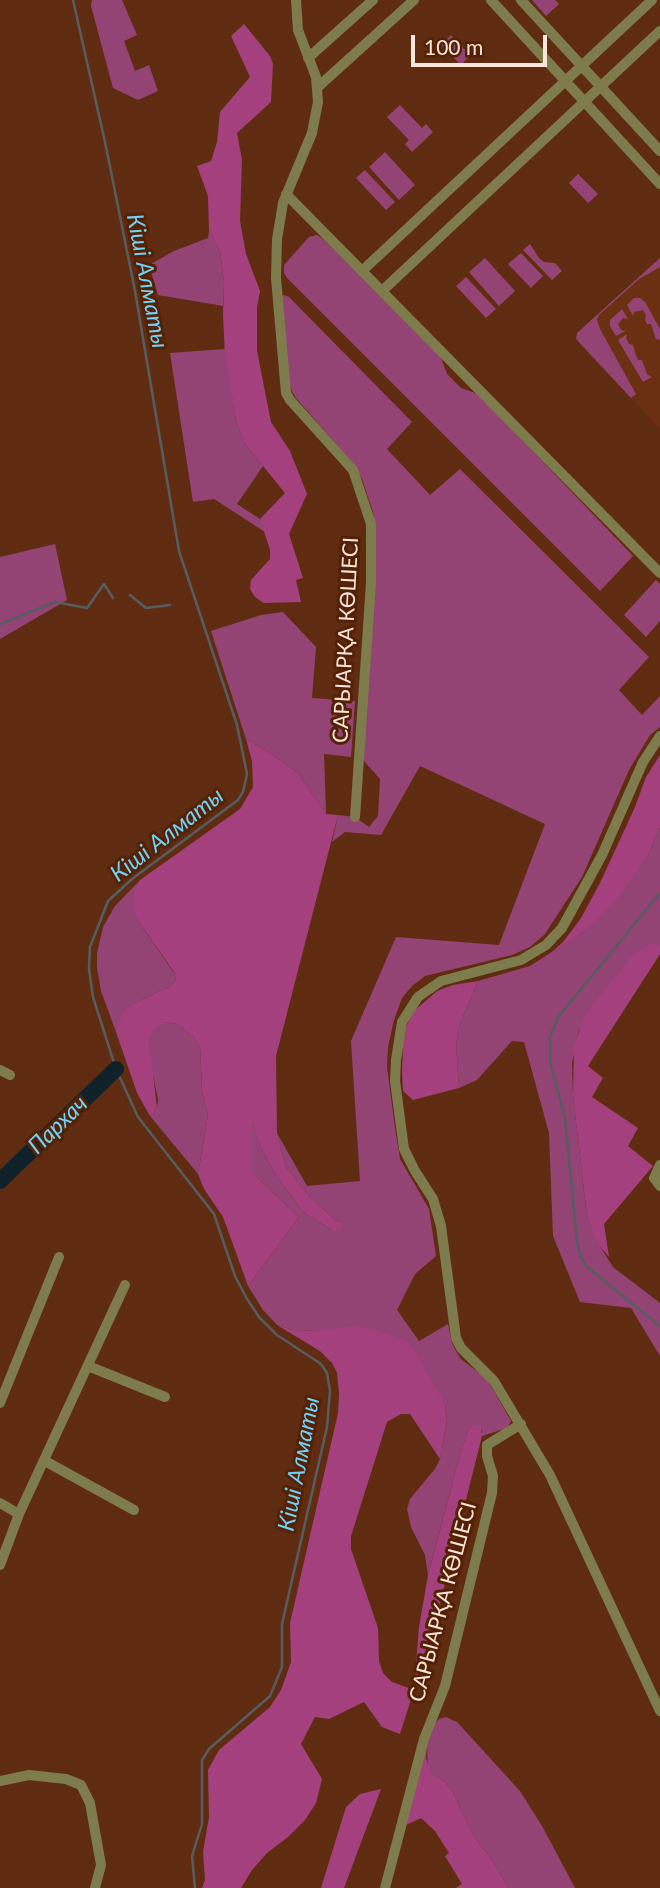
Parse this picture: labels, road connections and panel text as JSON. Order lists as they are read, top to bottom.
{
  "streets": {
    "street": ["САРЫАРҚА КӨШЕСІ"]
  },
  "water": ["Кіші Алматы", "Пархач"],
  "scale_bar": "100 m"
}
